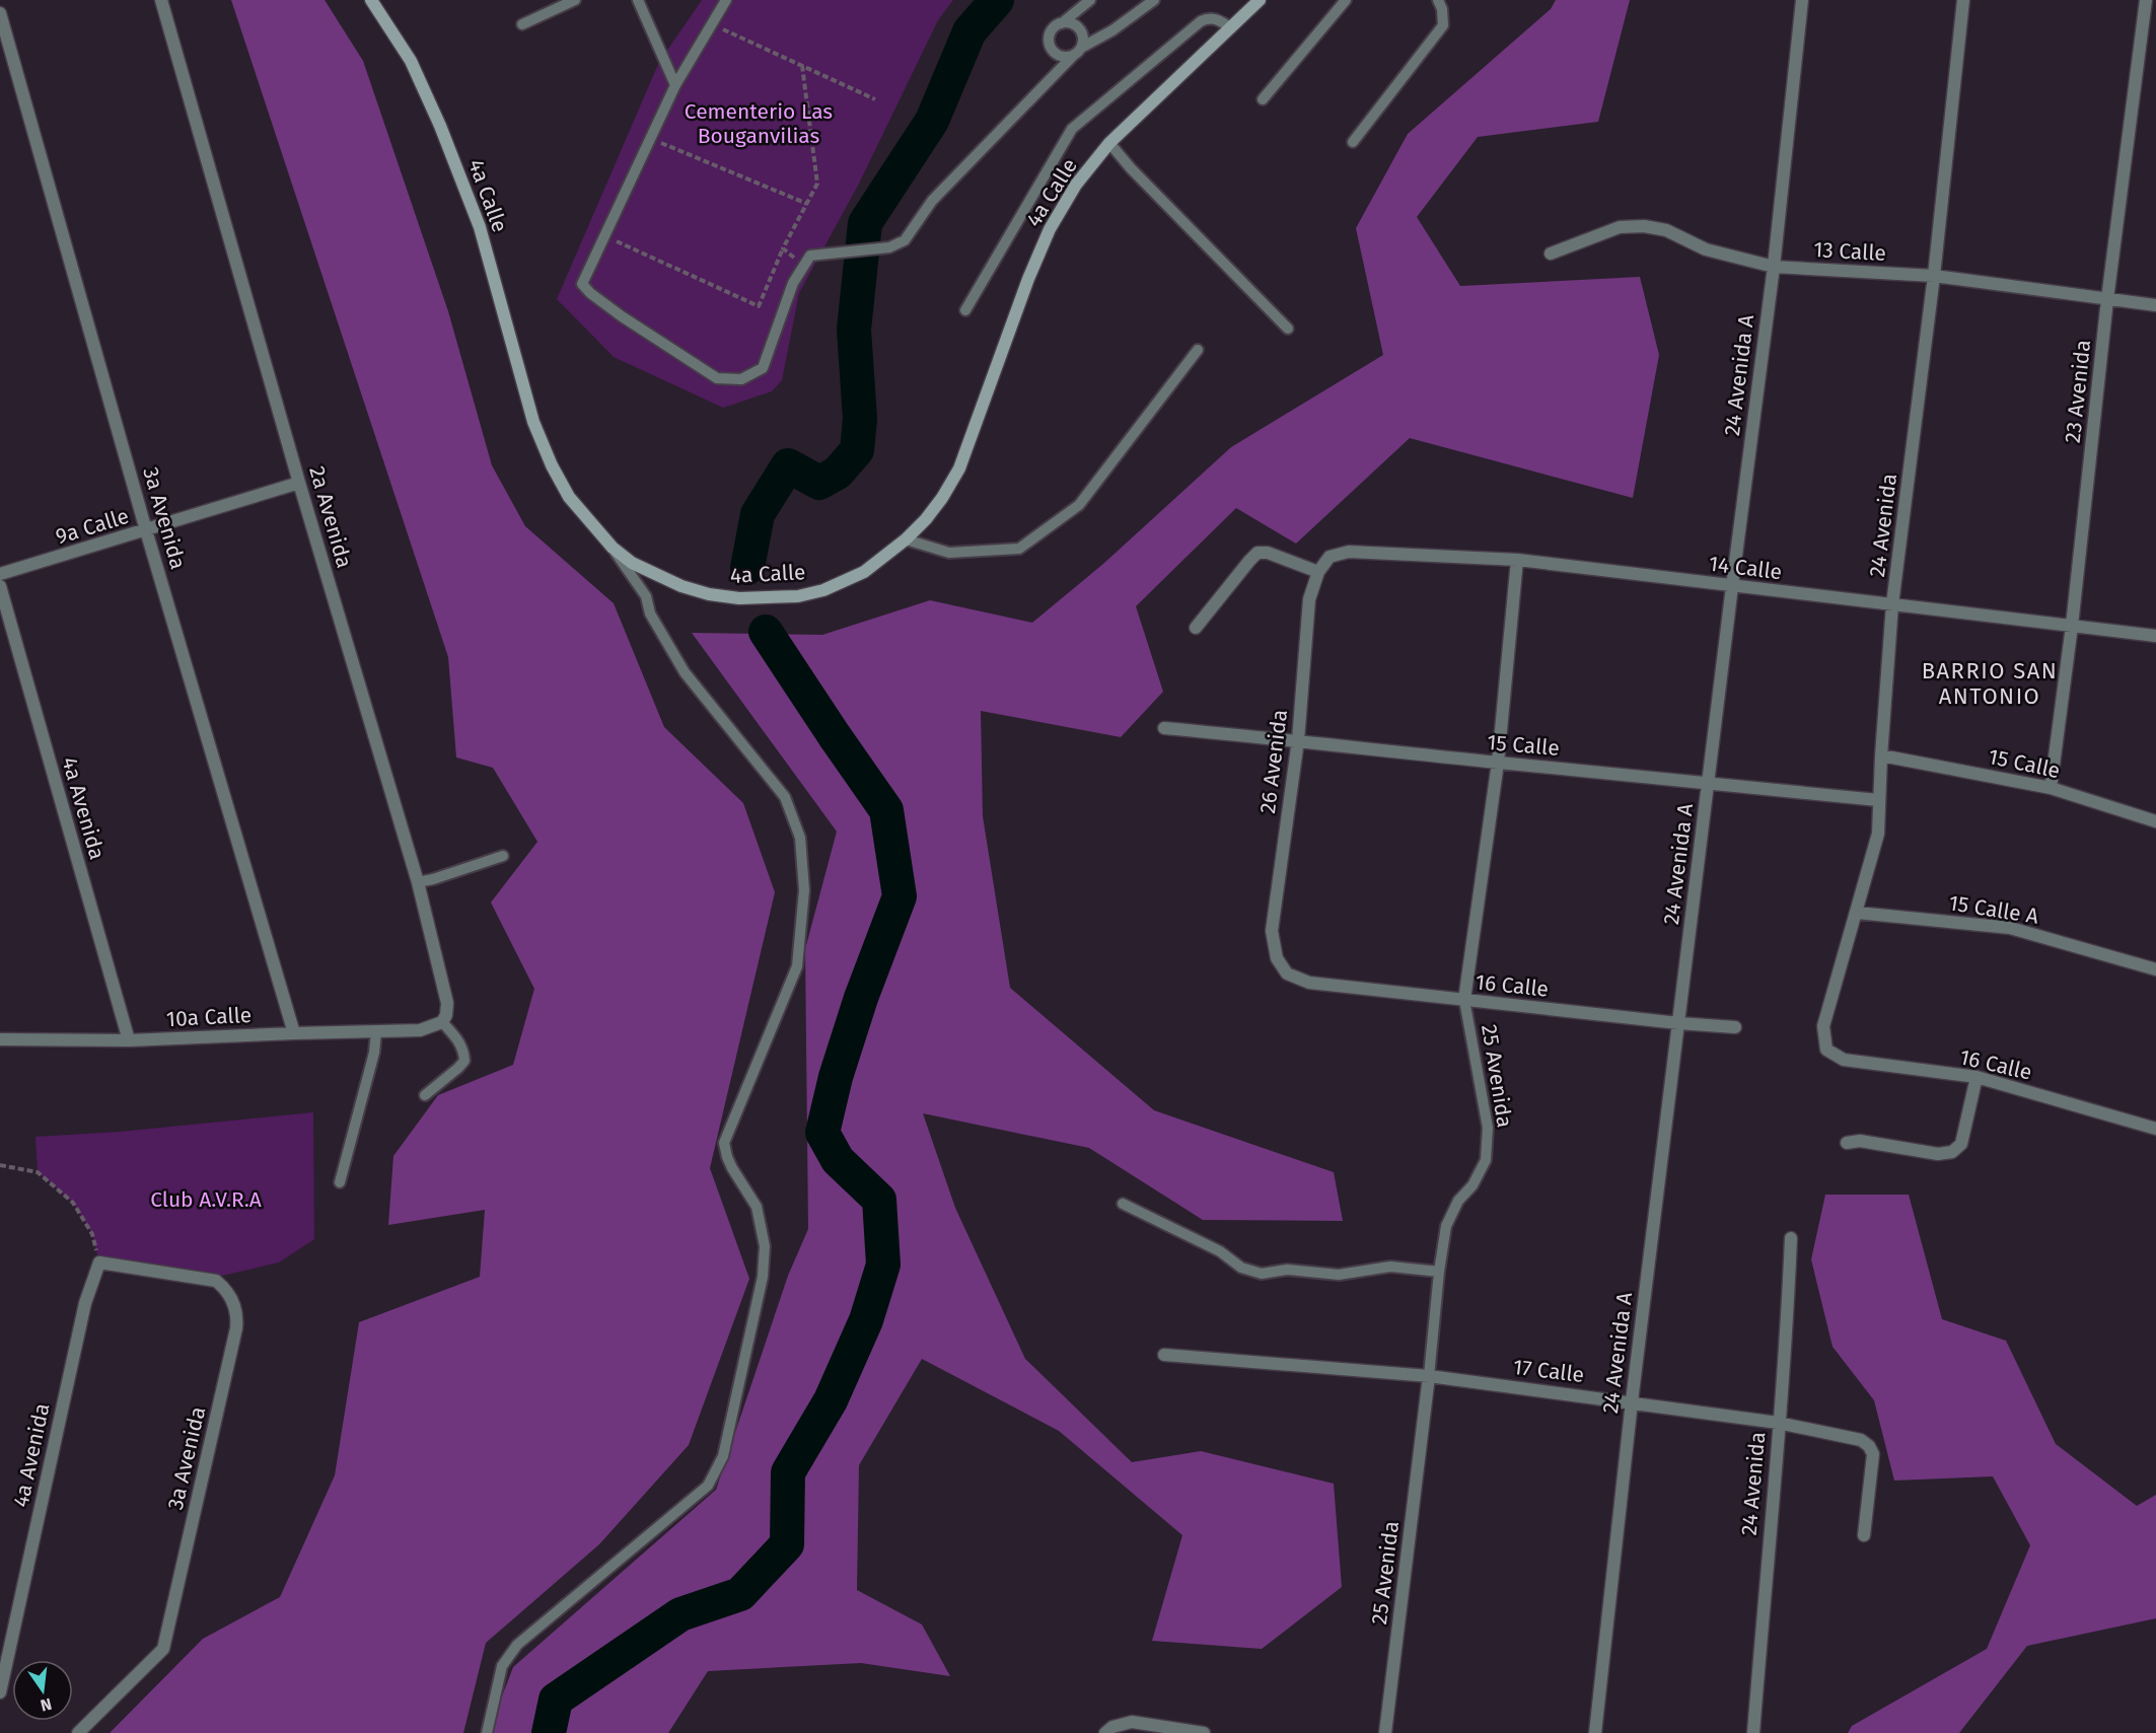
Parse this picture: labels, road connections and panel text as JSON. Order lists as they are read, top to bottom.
{
  "streets": {
    "main road": ["4a Calle"],
    "street": [
      "13 Calle",
      "24 Avenida A",
      "23 Avenida",
      "2a Avenida",
      "3a Avenida",
      "24 Avenida",
      "9a Calle",
      "14 Calle",
      "15 Calle",
      "26 Avenida",
      "4a Avenida",
      "15 Calle A",
      "16 Calle",
      "10a Calle",
      "25 Avenida",
      "17 Calle"
    ]
  },
  "crossings": [
    ["13 Calle", "24 Avenida A"],
    ["13 Calle", "23 Avenida"],
    ["13 Calle", "24 Avenida"],
    ["24 Avenida A", "14 Calle"],
    ["24 Avenida A", "15 Calle"],
    ["24 Avenida A", "16 Calle"],
    ["24 Avenida A", "17 Calle"],
    ["23 Avenida", "14 Calle"],
    ["23 Avenida", "15 Calle"],
    ["2a Avenida", "9a Calle"],
    ["2a Avenida", "10a Calle"],
    ["3a Avenida", "9a Calle"],
    ["3a Avenida", "4a Avenida"],
    ["3a Avenida", "10a Calle"],
    ["24 Avenida", "14 Calle"],
    ["24 Avenida", "15 Calle"],
    ["24 Avenida", "15 Calle A"],
    ["24 Avenida", "16 Calle"],
    ["24 Avenida", "17 Calle"],
    ["14 Calle", "26 Avenida"],
    ["14 Calle", "25 Avenida"],
    ["15 Calle", "26 Avenida"],
    ["15 Calle", "25 Avenida"],
    ["26 Avenida", "16 Calle"],
    ["4a Avenida", "10a Calle"],
    ["16 Calle", "25 Avenida"],
    ["25 Avenida", "17 Calle"]
  ],
  "districts": ["BARRIO SAN ANTONIO"],
  "parks": ["Cementerio Las Bouganvilias", "Club A.V.R.A"],
  "north": "bottom"
}
